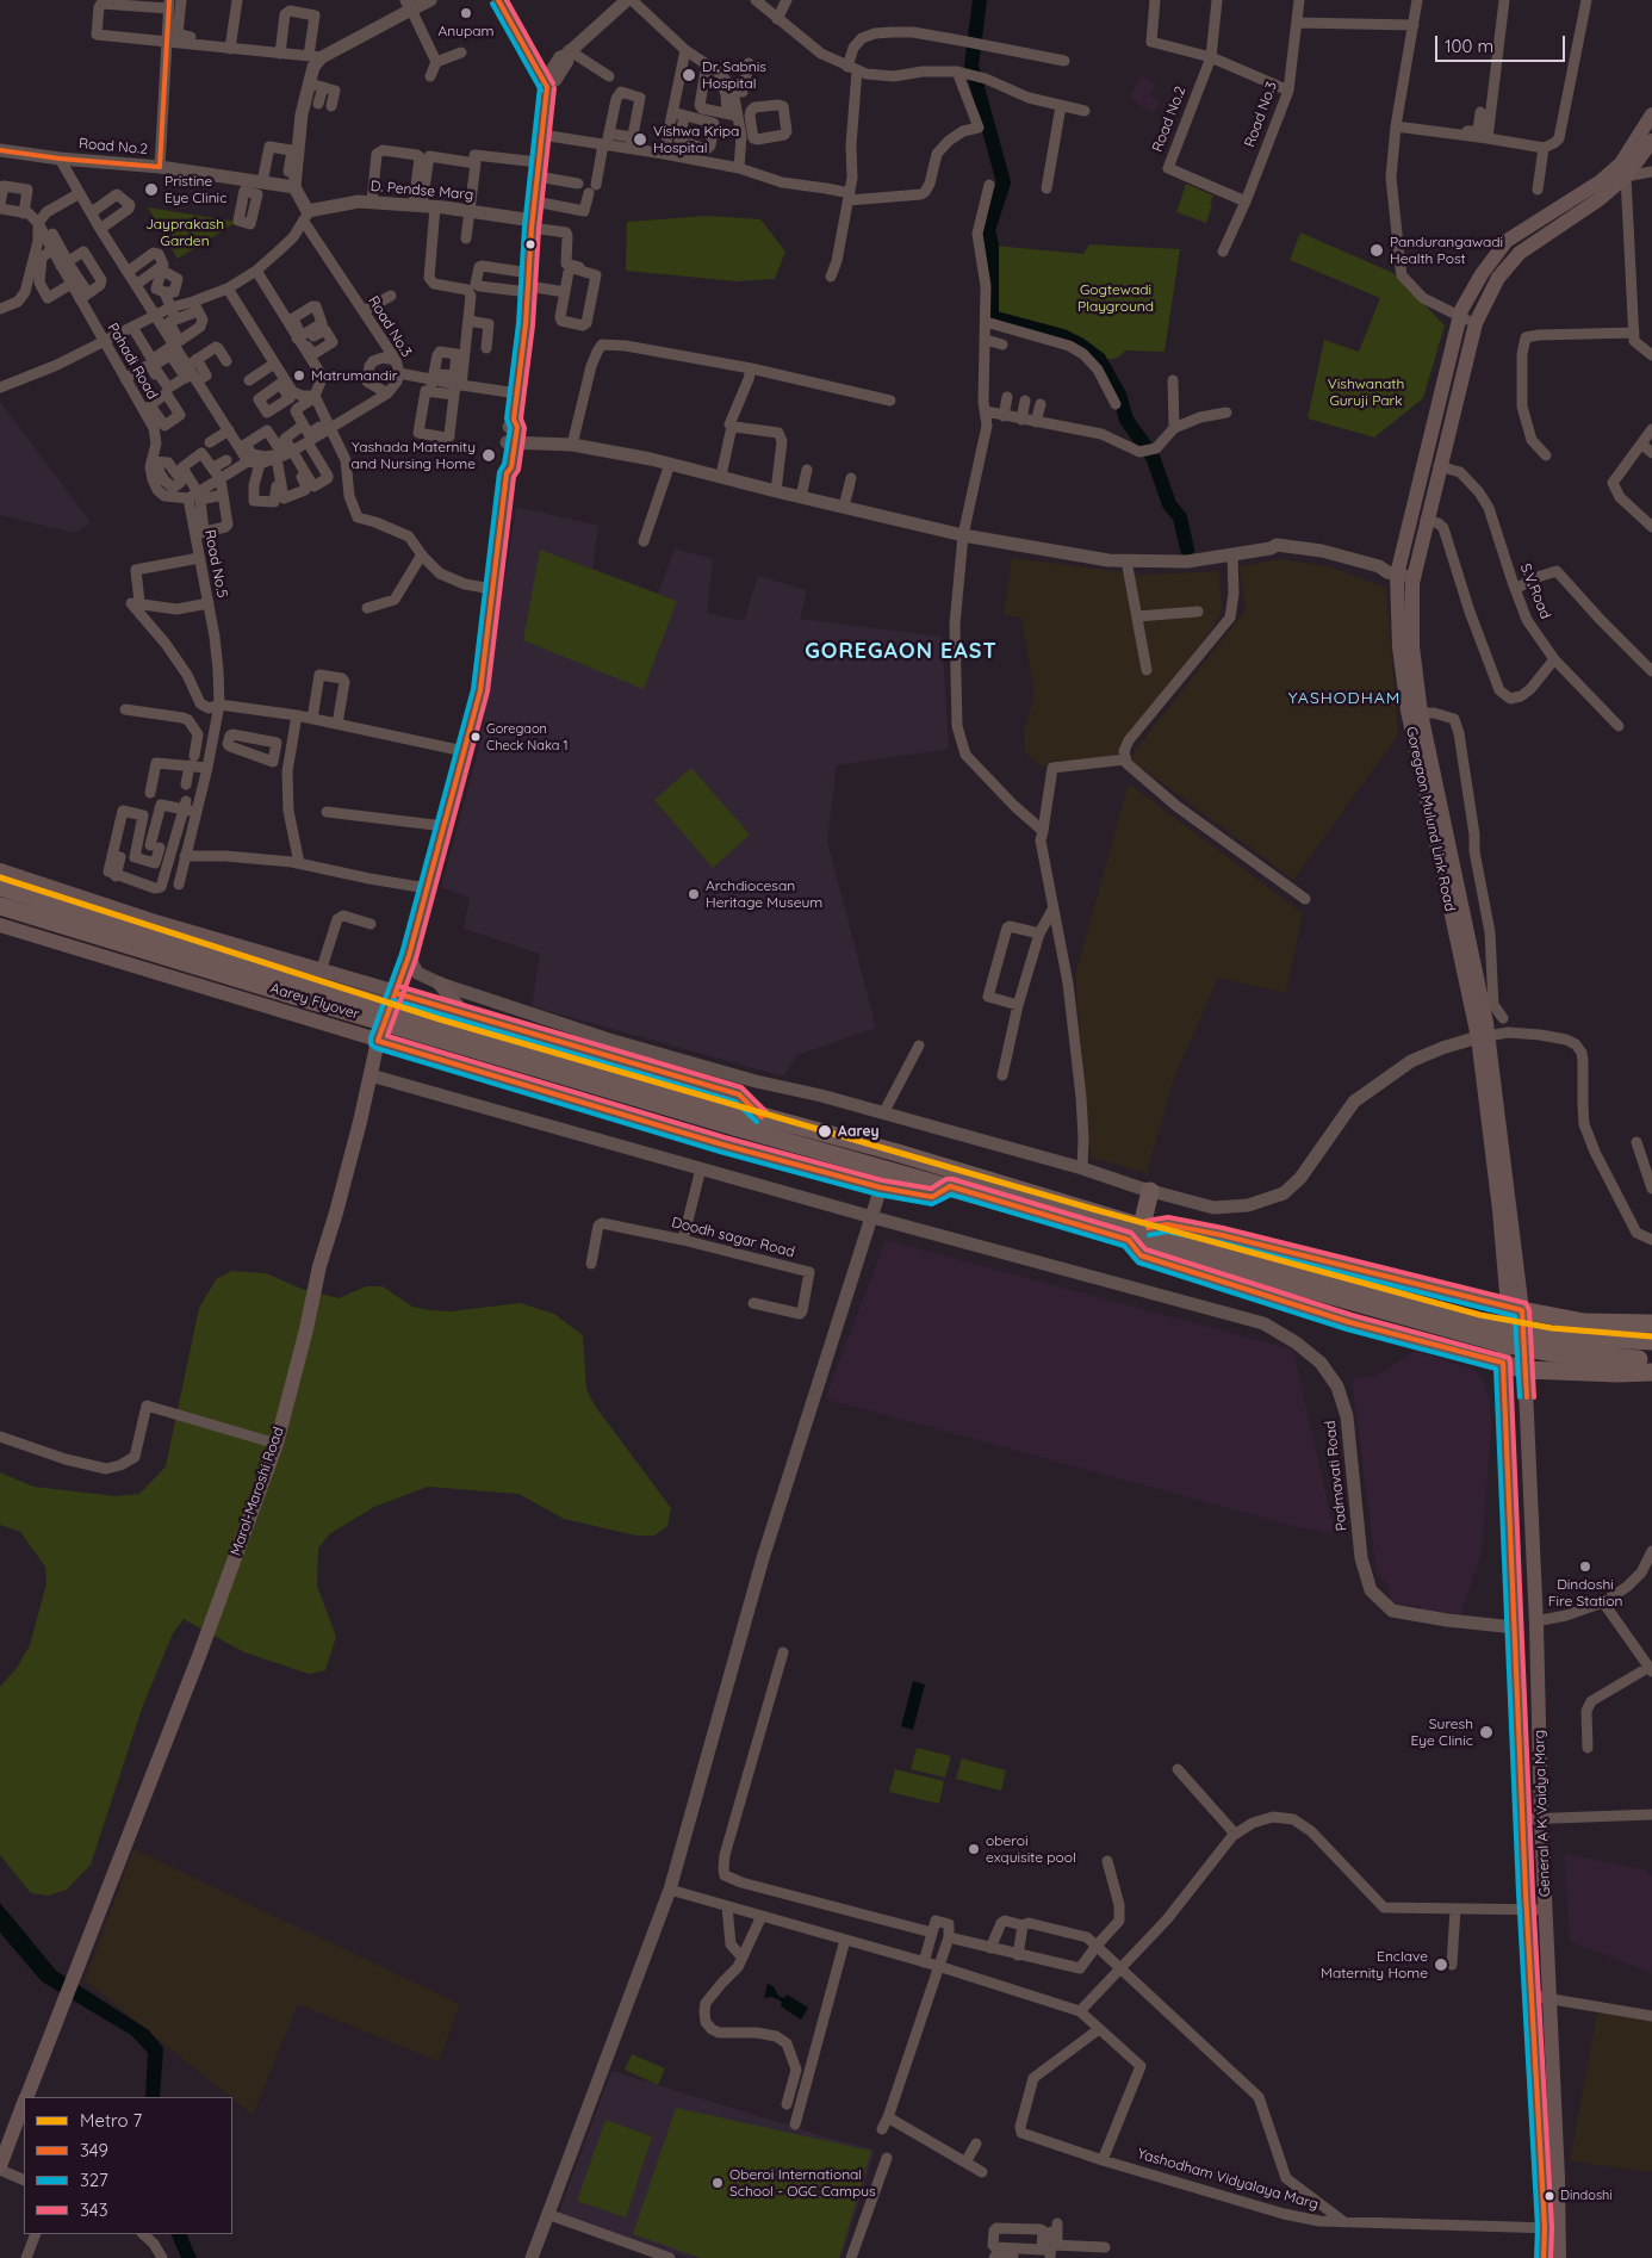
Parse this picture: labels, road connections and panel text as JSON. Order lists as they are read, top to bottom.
{
  "streets": {
    "highway": ["Aarey Flyover"],
    "main road": ["Goregaon Mulund Link Road", "Marol-Maroshi Road", "General A K Vaidya Marg"],
    "street": [
      "Road No.3",
      "Road No.2",
      "D. Pendse Marg",
      "Pahadi Road",
      "Road No.5",
      "S.V.Road",
      "Doodh sagar Road",
      "Padmavati Road",
      "Yashodham Vidyalaya Marg"
    ]
  },
  "crossings": [
    ["Road No.3", "Road No.2"],
    ["Road No.3", "D. Pendse Marg"],
    ["S.V.Road", "Goregaon Mulund Link Road"],
    ["Goregaon Mulund Link Road", "General A K Vaidya Marg"],
    ["Padmavati Road", "Marol-Maroshi Road"],
    ["Padmavati Road", "General A K Vaidya Marg"],
    ["General A K Vaidya Marg", "Yashodham Vidyalaya Marg"]
  ],
  "districts": ["GOREGAON EAST", "YASHODHAM"],
  "parks": ["Jayprakash Garden", "Gogtewadi Playground", "Vishwanath Guruji Park"],
  "places": [
    "Anupam",
    "Dr. Sabnis Hospital",
    "Vishwa Kripa Hospital",
    "Pristine Eye Clinic",
    "Pandurangawadi Health Post",
    "Matrumandir",
    "Yashada Maternity and Nursing Home",
    "Goregaon Check Naka 1",
    "Archdiocesan Heritage Museum",
    "Aarey",
    "Dindoshi Fire Station",
    "Suresh Eye Clinic",
    "oberoi exquisite pool",
    "Enclave Maternity Home",
    "Oberoi International School - OGC Campus",
    "Dindoshi"
  ],
  "lines": [
    "transit line 349",
    "transit line 343",
    "transit line 327",
    "metro line 7"
  ],
  "legend": [
    "Metro 7",
    "349",
    "327",
    "343"
  ],
  "scale_bar": "100 m"
}
